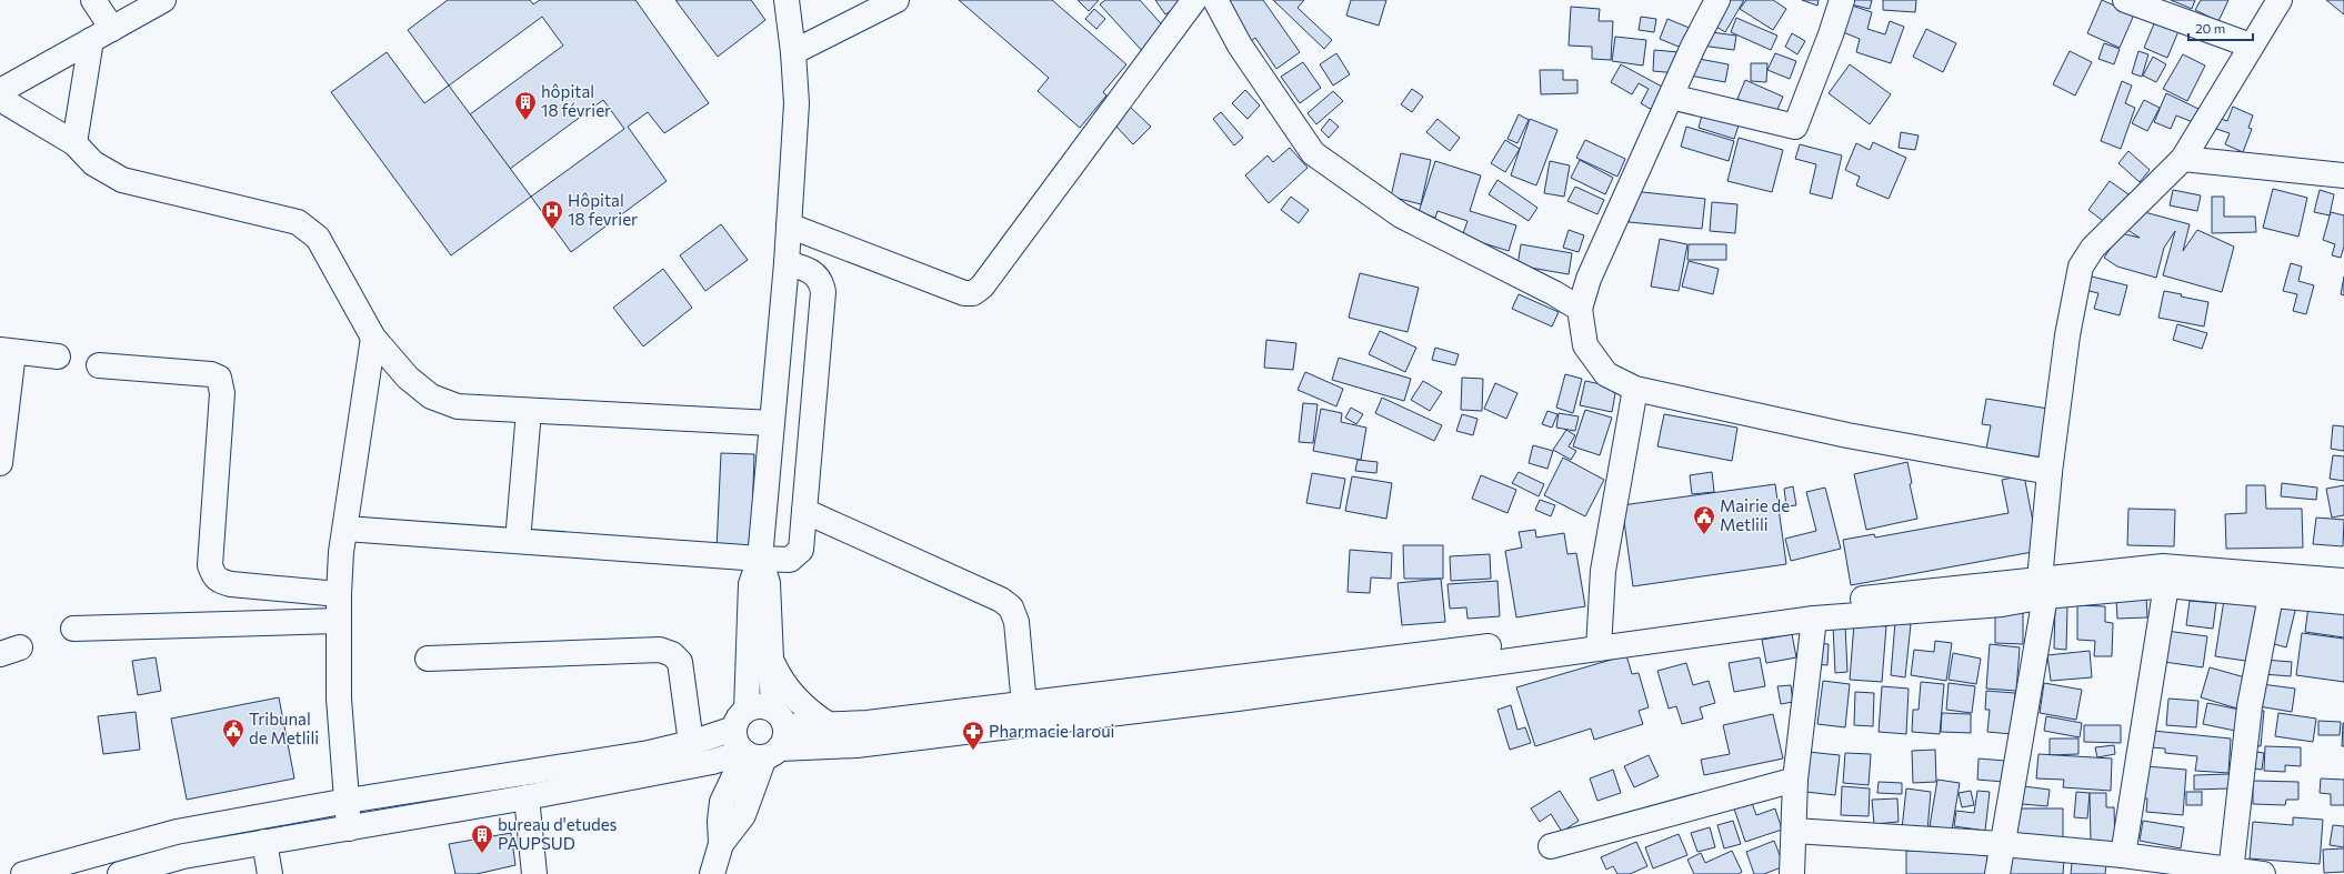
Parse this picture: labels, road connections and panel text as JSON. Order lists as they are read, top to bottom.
{
  "places": {
    "building": ["hôpital 18 février", "bureau d'etudes PAUPSUD"],
    "hospital": ["Hôpital 18 fevrier"],
    "public building": ["Mairie de Metlili", "Tribunal de Metlili"],
    "pharmacy": ["Pharmacie laroui"]
  },
  "scale_bar": "20 m"
}
